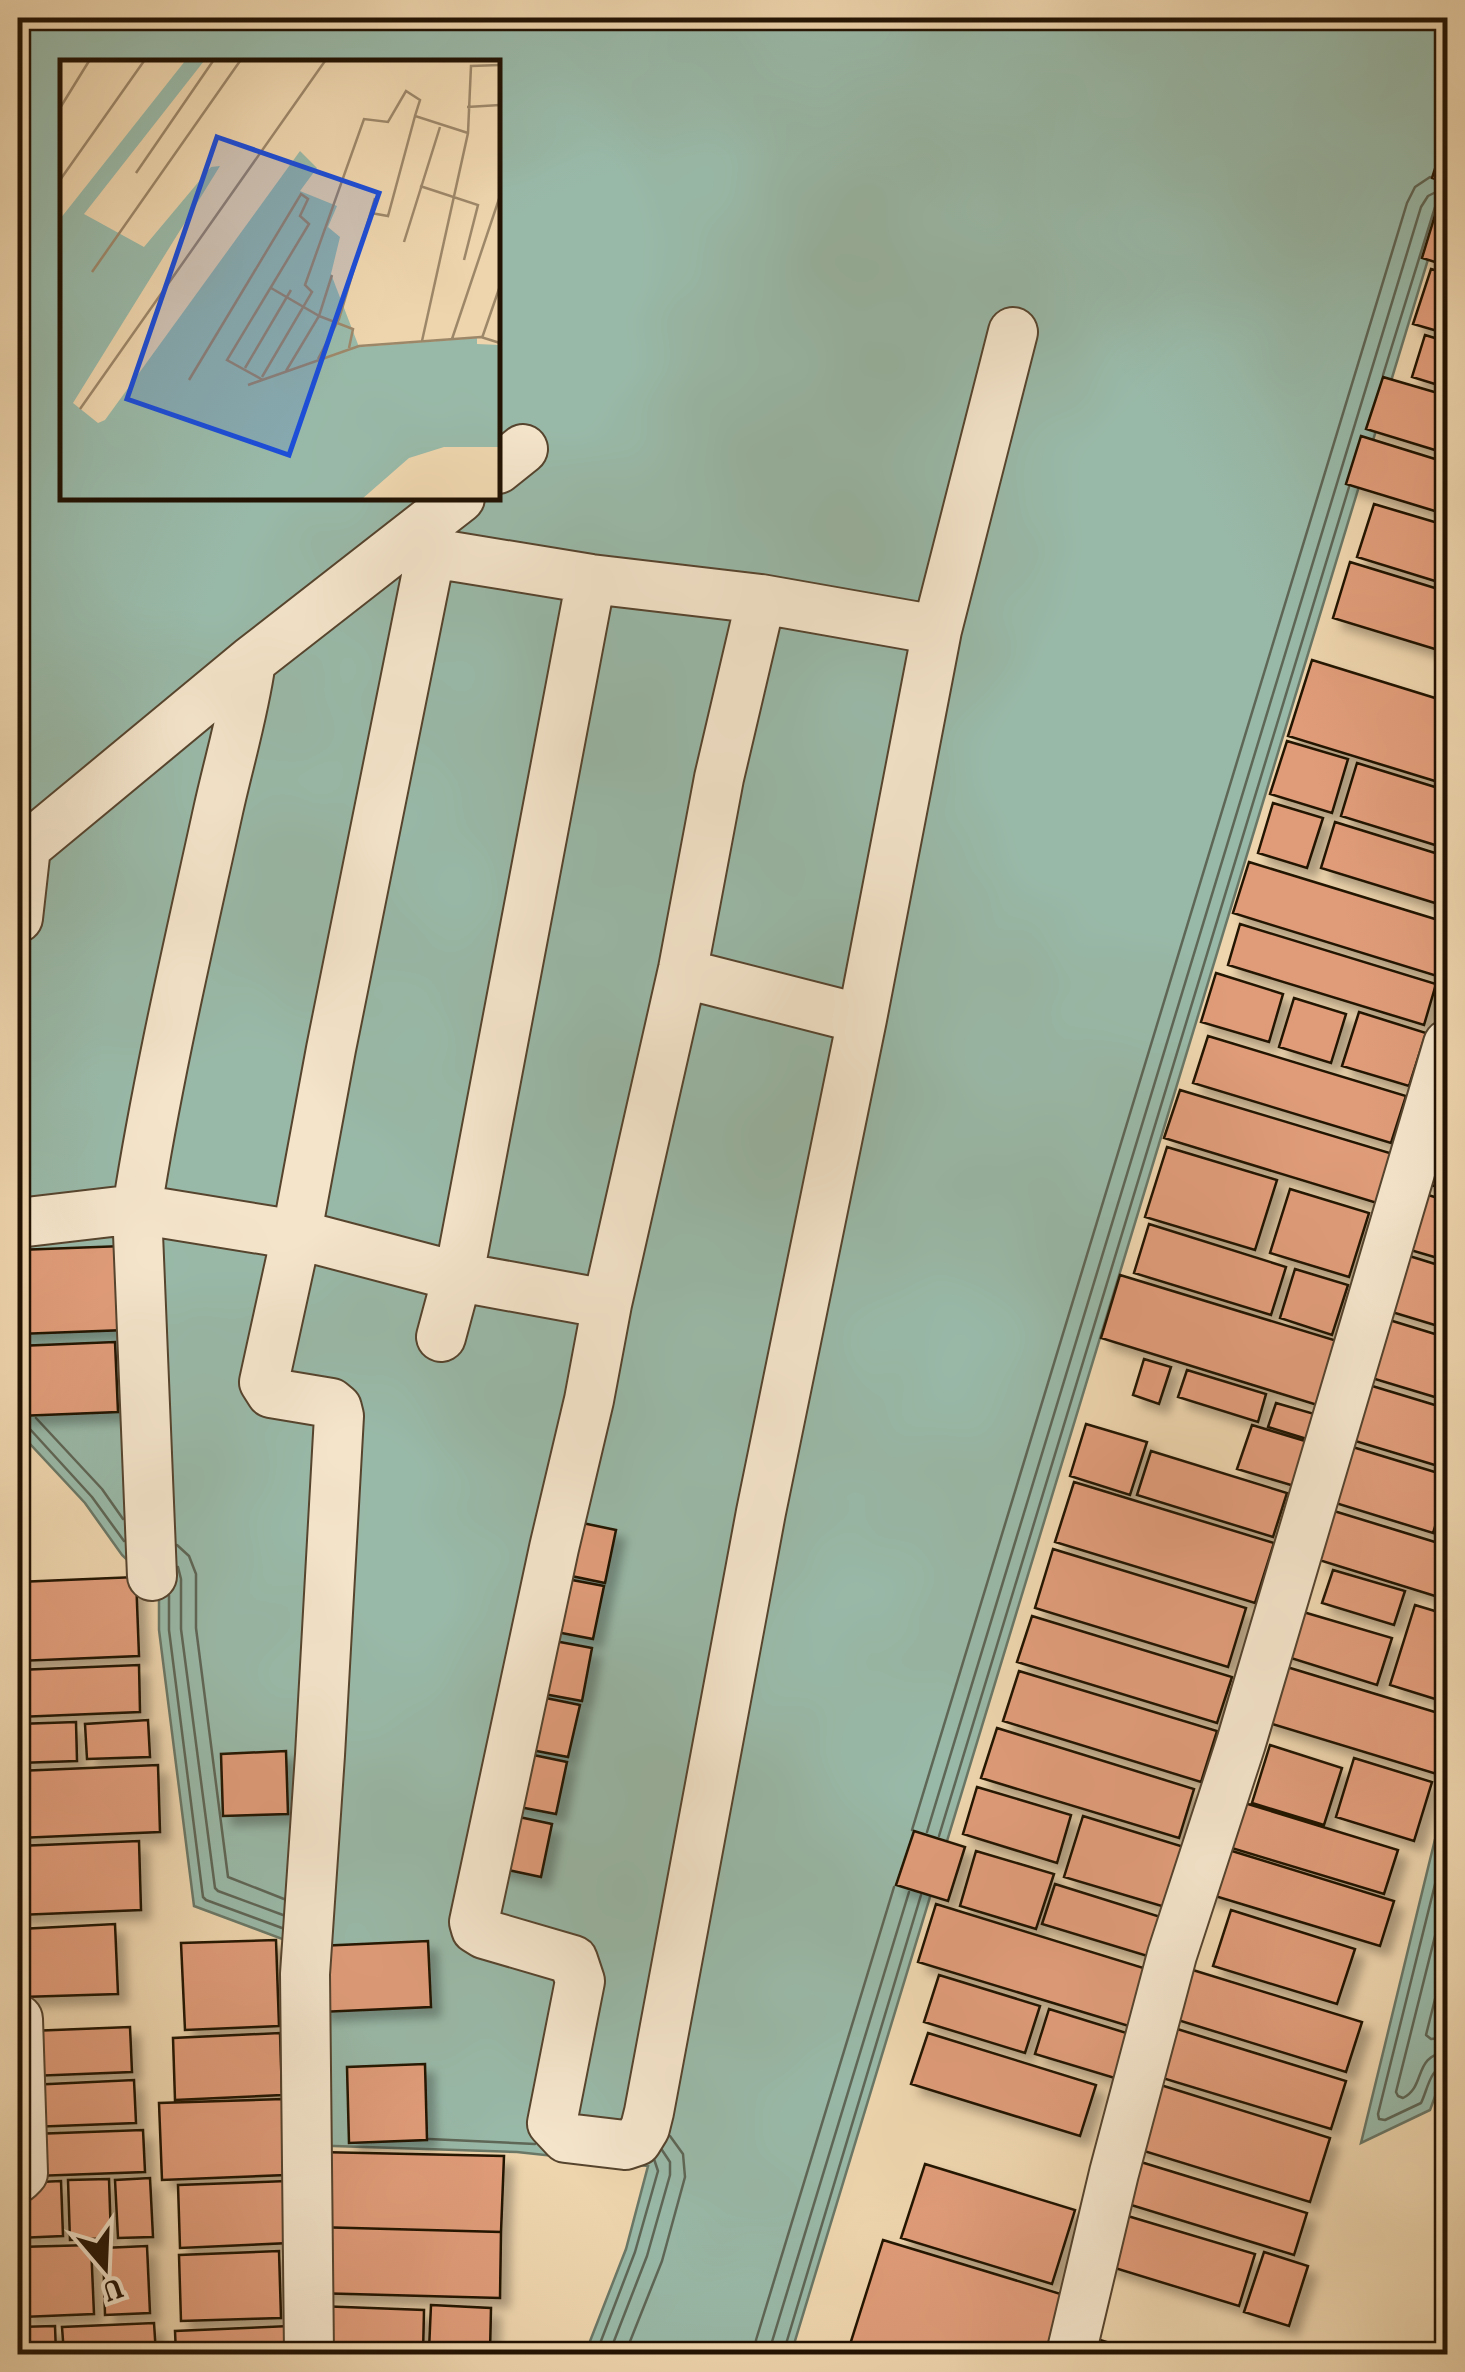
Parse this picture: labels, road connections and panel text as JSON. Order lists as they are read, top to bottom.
{
  "north": "bottom"
}
